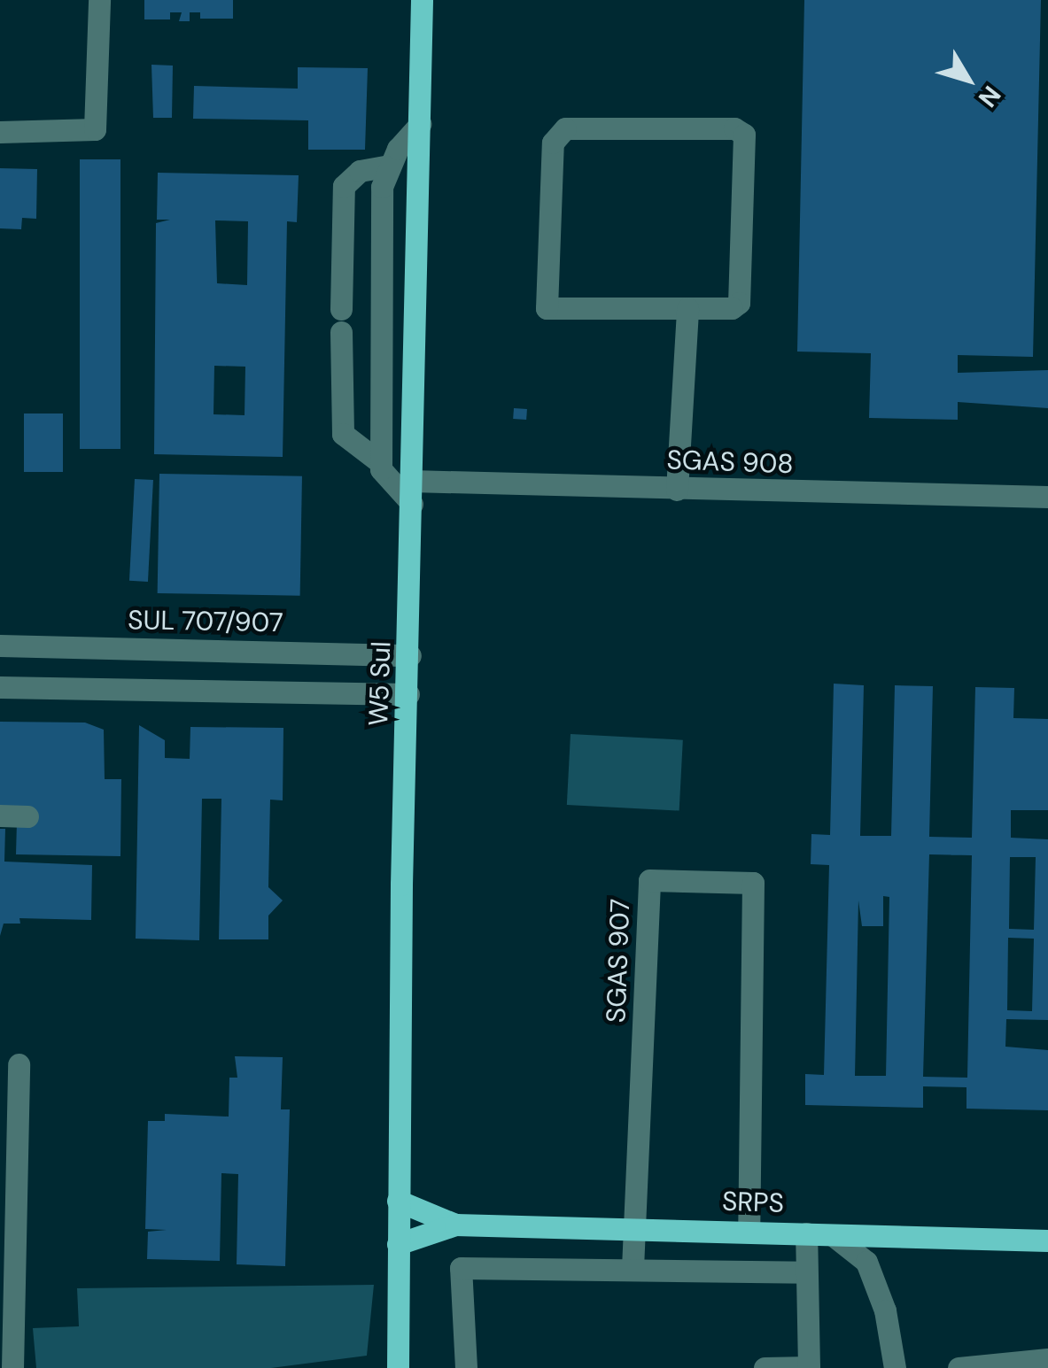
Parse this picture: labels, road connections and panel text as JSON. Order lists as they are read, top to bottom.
{
  "streets": {
    "main road": ["W5 Sul", "SRPS"],
    "street": ["SGAS 908", "SUL 707/907", "SGAS 907"]
  },
  "crossings": [
    ["SGAS 908", "W5 Sul"],
    ["SUL 707/907", "W5 Sul"],
    ["W5 Sul", "SRPS"],
    ["SGAS 907", "SRPS"]
  ],
  "north": "bottom right"
}
